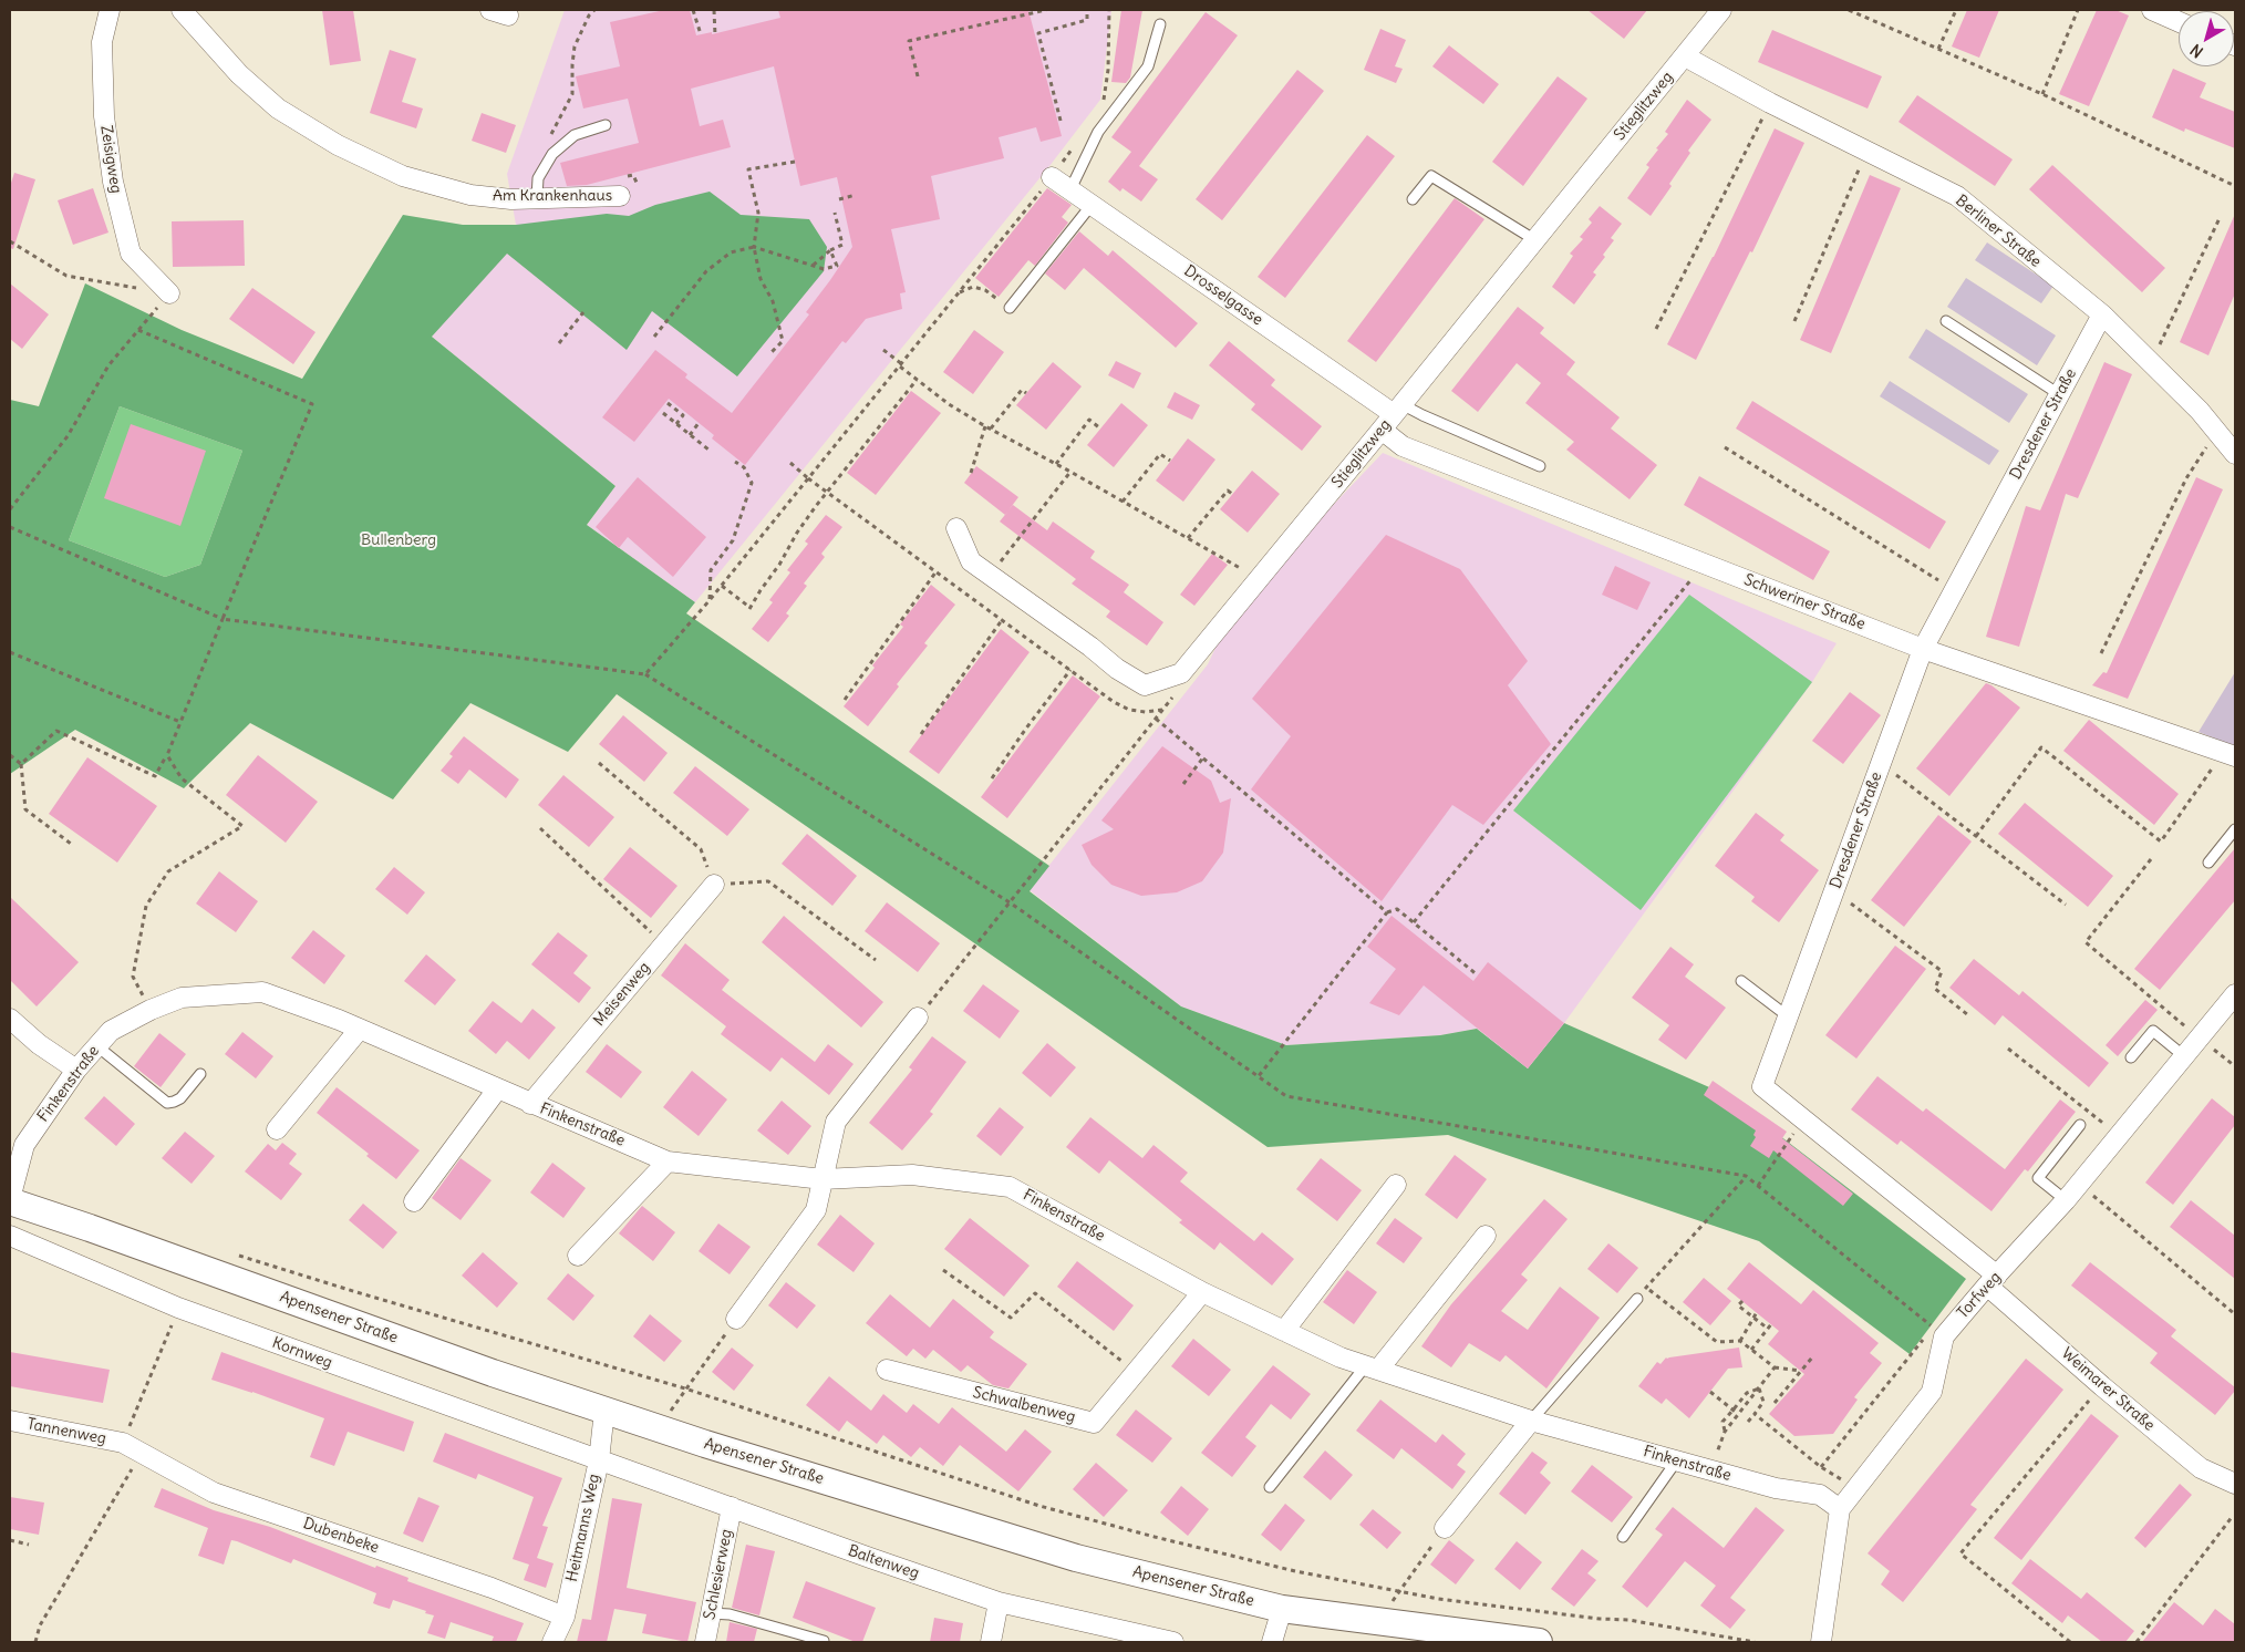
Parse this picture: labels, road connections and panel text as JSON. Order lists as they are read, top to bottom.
{
  "streets": {
    "main road": ["Apensener Straße"],
    "street": [
      "Stieglitzweg",
      "Zeisigweg",
      "Am Krankenhaus",
      "Berliner Straße",
      "Drosselgasse",
      "Dresdener Straße",
      "Schweriner Straße",
      "Meisenweg",
      "Finkenstraße",
      "Torfweg",
      "Kornweg",
      "Weimarer Straße",
      "Schwalbenweg",
      "Tannenweg",
      "Heitmanns Weg",
      "Dubenbeke",
      "Baltenweg",
      "Schlesierweg"
    ]
  },
  "crossings": [
    ["Stieglitzweg", "Berliner Straße"],
    ["Stieglitzweg", "Drosselgasse"],
    ["Stieglitzweg", "Schweriner Straße"],
    ["Berliner Straße", "Dresdener Straße"],
    ["Dresdener Straße", "Schweriner Straße"],
    ["Dresdener Straße", "Torfweg"],
    ["Dresdener Straße", "Weimarer Straße"],
    ["Meisenweg", "Finkenstraße"],
    ["Finkenstraße", "Torfweg"],
    ["Finkenstraße", "Apensener Straße"],
    ["Finkenstraße", "Schwalbenweg"],
    ["Torfweg", "Weimarer Straße"],
    ["Apensener Straße", "Heitmanns Weg"],
    ["Kornweg", "Heitmanns Weg"],
    ["Kornweg", "Baltenweg"],
    ["Tannenweg", "Dubenbeke"],
    ["Heitmanns Weg", "Dubenbeke"],
    ["Heitmanns Weg", "Baltenweg"],
    ["Baltenweg", "Schlesierweg"]
  ],
  "parks": ["Bullenberg"],
  "north": "bottom left"
}
